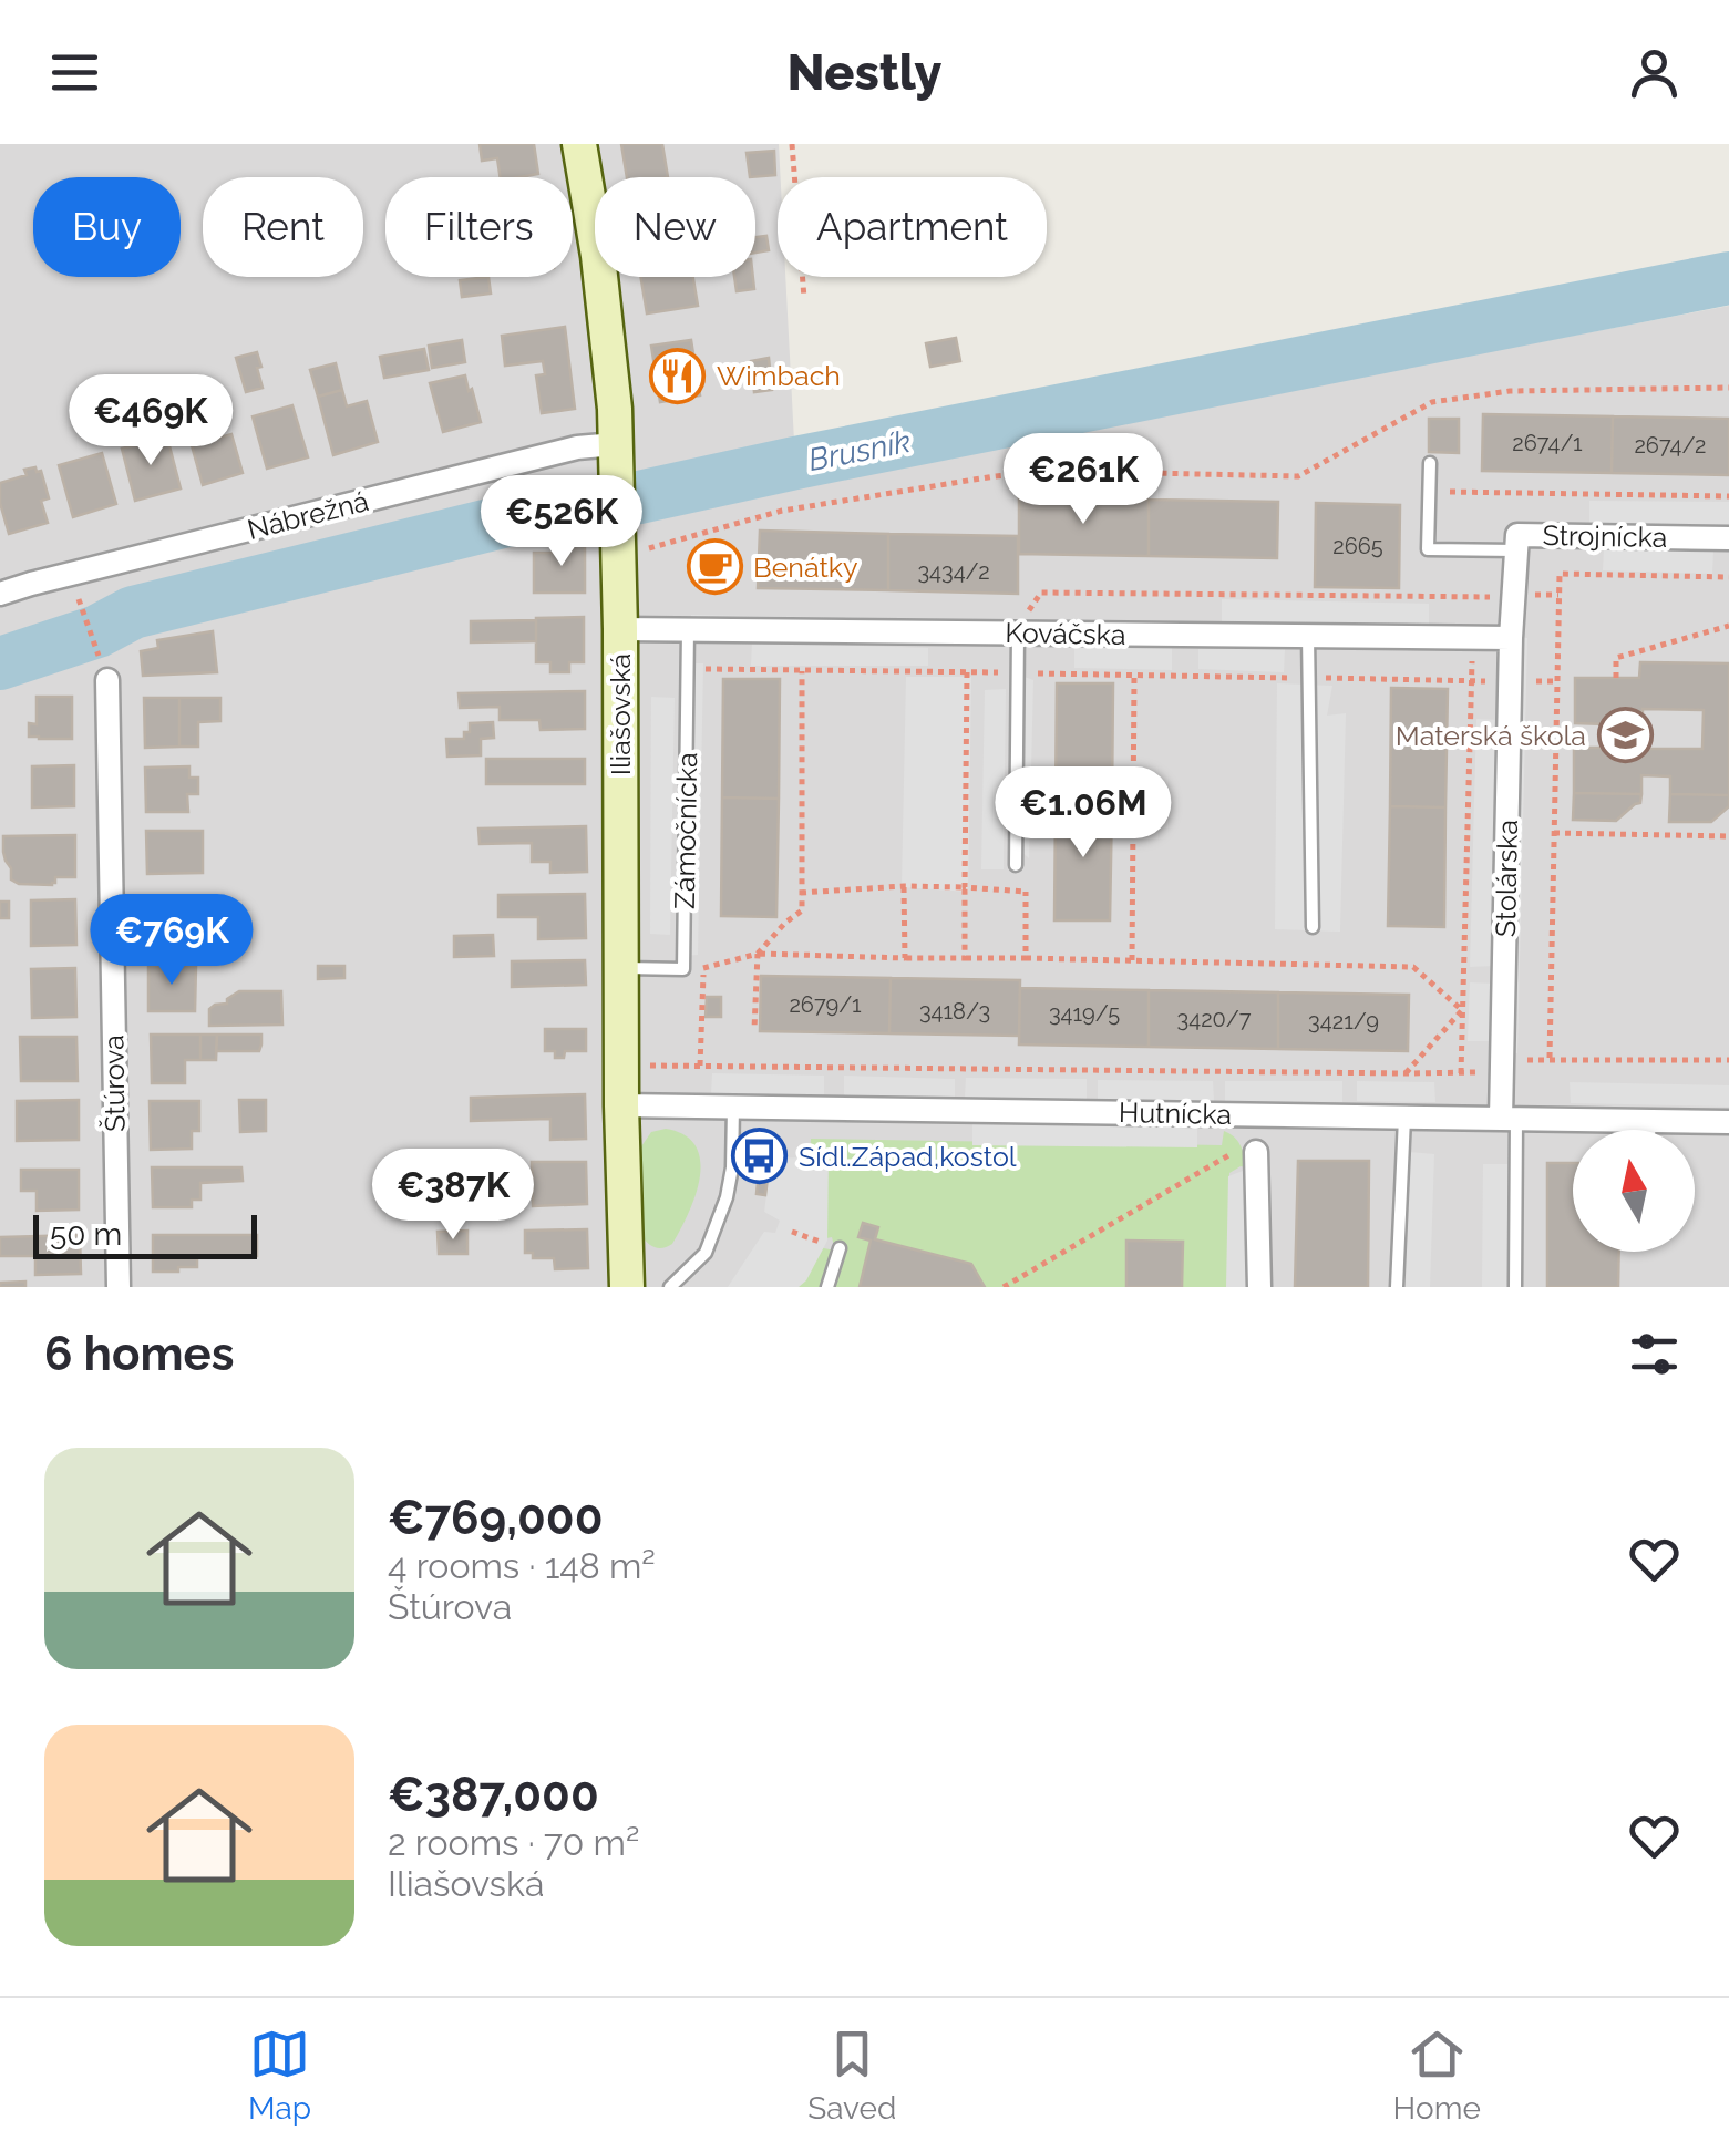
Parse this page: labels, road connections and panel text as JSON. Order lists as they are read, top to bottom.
{
  "streets": {
    "street": [
      "Nábrežná",
      "Strojnícka",
      "Kováčska",
      "Iliašovská",
      "Stolárska",
      "Štúrova",
      "Hutnícka"
    ],
    "lane": ["Zámočnícka"]
  },
  "crossings": [
    ["Nábrežná", "Iliašovská"],
    ["Strojnícka", "Kováčska"],
    ["Strojnícka", "Stolárska"],
    ["Kováčska", "Iliašovská"],
    ["Kováčska", "Zámočnícka"],
    ["Kováčska", "Stolárska"],
    ["Iliašovská", "Zámočnícka"],
    ["Iliašovská", "Hutnícka"],
    ["Stolárska", "Hutnícka"]
  ],
  "water": ["Brusník"],
  "places": {
    "restaurant": ["Wimbach"],
    "cafe": ["Benátky"],
    "school or university": ["Materská škola"],
    "bus stop": ["Sídl.Západ,kostol"]
  },
  "house_numbers": [
    "2674/1",
    "2674/2",
    "2665",
    "3434/2",
    "2679/1",
    "3418/3",
    "3419/5",
    "3420/7",
    "3421/9"
  ],
  "scale_bar": "50 m",
  "north": "top",
  "page": {
    "header": "Nestly",
    "chip": [
      "Buy",
      "Rent",
      "Filters",
      "New",
      "Apartment"
    ],
    "price": [
      "€469K",
      "€261K",
      "€526K",
      "€1.06M",
      "€769K",
      "€387K"
    ],
    "scale": "50 m",
    "heading": "6 homes",
    "list": [
      {
        "name": "€769,000",
        "note": "4 rooms · 148 m² · Štúrova"
      },
      {
        "name": "€387,000",
        "note": "2 rooms · 70 m² · Iliašovská"
      }
    ],
    "tabs": ["Map", "Saved", "Home"]
  }
}
